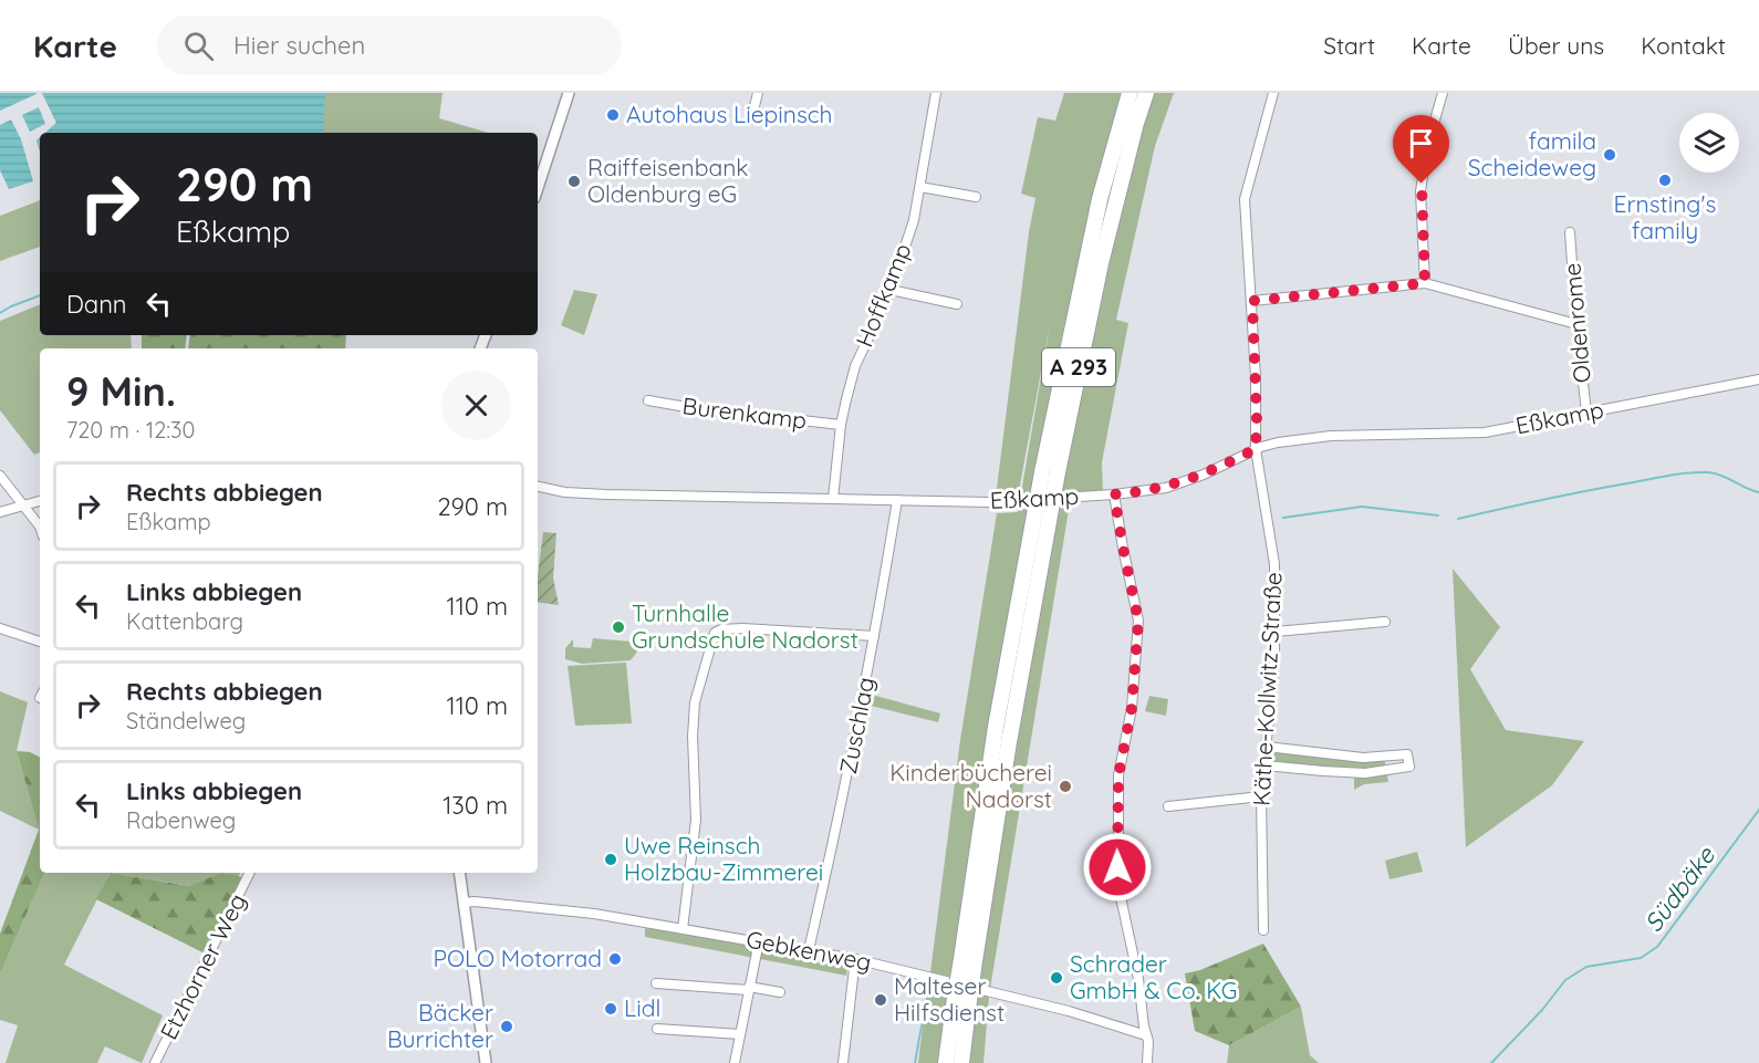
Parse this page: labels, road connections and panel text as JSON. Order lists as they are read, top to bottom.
{
  "streets": {
    "highway": ["A 293"],
    "street": [
      "Hoffkamp",
      "Oldenrome",
      "Burenkamp",
      "Eßkamp",
      "Käthe-Kollwitz-Straße",
      "Zuschlag",
      "Gebkenweg",
      "Etzhorner Weg"
    ]
  },
  "crossings": [
    ["Hoffkamp", "Burenkamp"],
    ["Hoffkamp", "Eßkamp"],
    ["Oldenrome", "Eßkamp"],
    ["Eßkamp", "Käthe-Kollwitz-Straße"],
    ["Eßkamp", "Zuschlag"],
    ["Zuschlag", "Gebkenweg"]
  ],
  "water": ["Südbäke"],
  "places": [
    "Autohaus Liepinsch",
    "famila Scheideweg",
    "Ernsting's family",
    "Raiffeisenbank Oldenburg eG",
    "Turnhalle Grundschule Nadorst",
    "Kinderbücherei Nadorst",
    "Uwe Reinsch Holzbau-Zimmerei",
    "POLO Motorrad",
    "Schrader GmbH & Co. KG",
    "Malteser Hilfsdienst",
    "Lidl",
    "Bäcker Burrichter"
  ],
  "page": {
    "header": "Karte",
    "search": "Hier suchen",
    "nav": [
      "Start",
      "Karte",
      "Über uns",
      "Kontakt"
    ],
    "turn": ["290 m", "Eßkamp"],
    "then": "Dann",
    "heading": ["9 Min.", "720 m · 12:30"],
    "list": [
      {
        "name": "Rechts abbiegen",
        "note": "Eßkamp",
        "value": "290 m"
      },
      {
        "name": "Links abbiegen",
        "note": "Kattenbarg",
        "value": "110 m"
      },
      {
        "name": "Rechts abbiegen",
        "note": "Ständelweg",
        "value": "110 m"
      },
      {
        "name": "Links abbiegen",
        "note": "Rabenweg",
        "value": "130 m"
      }
    ]
  }
}
